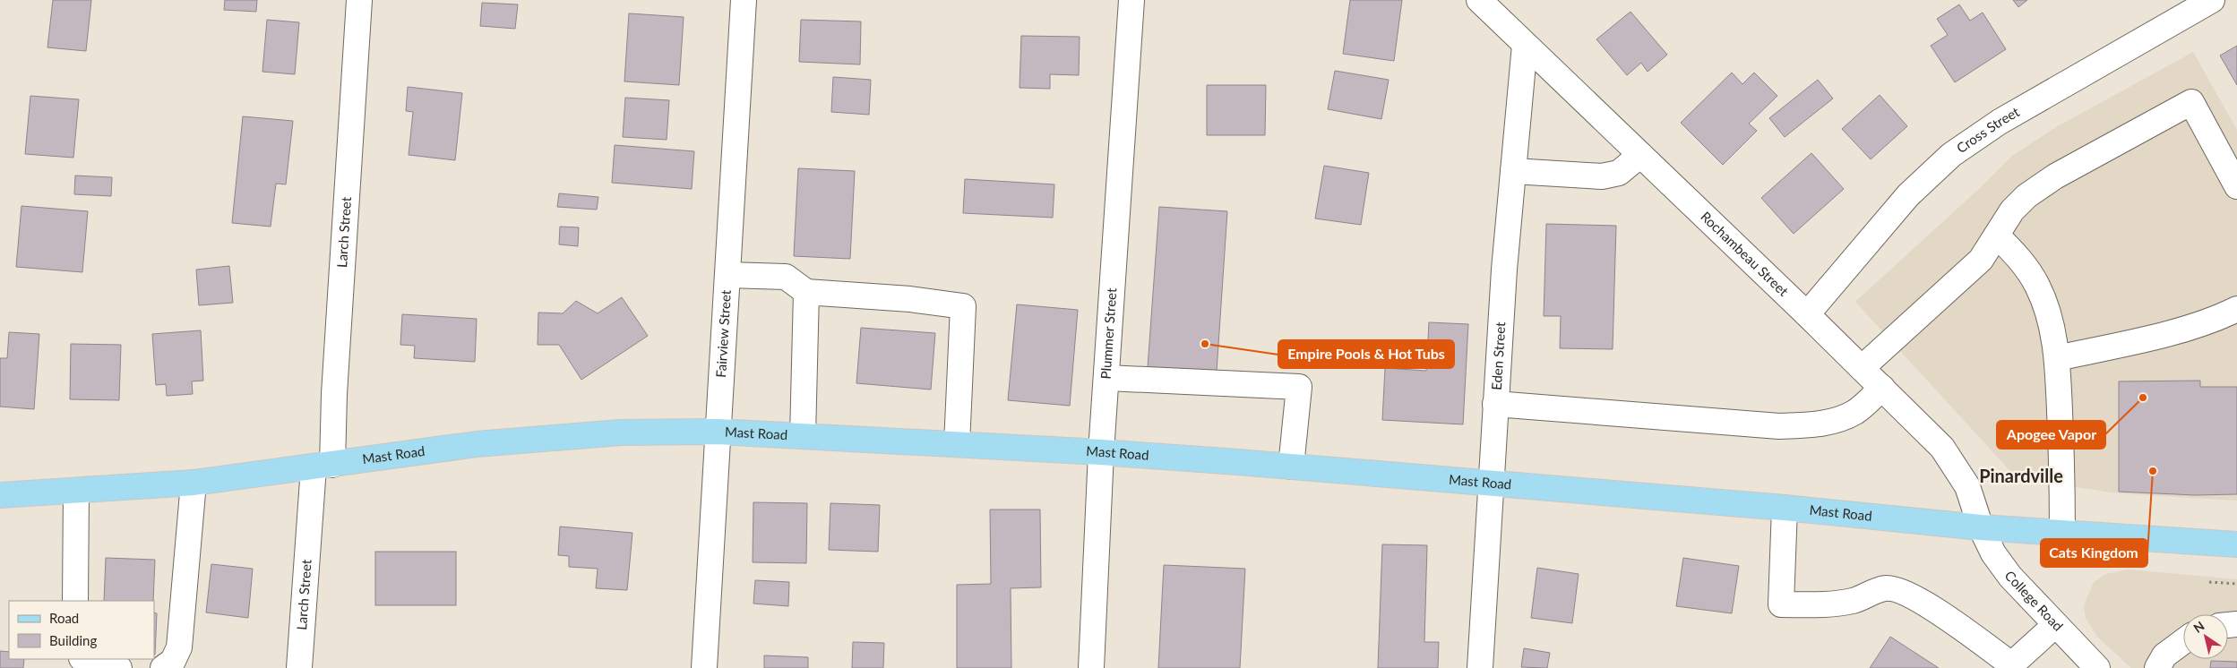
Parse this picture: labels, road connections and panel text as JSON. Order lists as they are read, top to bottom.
{
  "streets": {
    "main road": ["Mast Road"],
    "street": [
      "Cross Street",
      "Larch Street",
      "Rochambeau Street",
      "Fairview Street",
      "Plummer Street",
      "Eden Street",
      "College Road"
    ]
  },
  "crossings": [
    ["Cross Street", "Rochambeau Street"],
    ["Larch Street", "Mast Road"],
    ["Rochambeau Street", "Eden Street"],
    ["Rochambeau Street", "Mast Road"],
    ["Rochambeau Street", "College Road"],
    ["Fairview Street", "Mast Road"],
    ["Plummer Street", "Mast Road"],
    ["Eden Street", "Mast Road"],
    ["Mast Road", "College Road"]
  ],
  "districts": ["Pinardville"],
  "places": ["Empire Pools & Hot Tubs", "Apogee Vapor", "Cats Kingdom"],
  "legend": ["Road", "Building"],
  "north": "top left"
}
